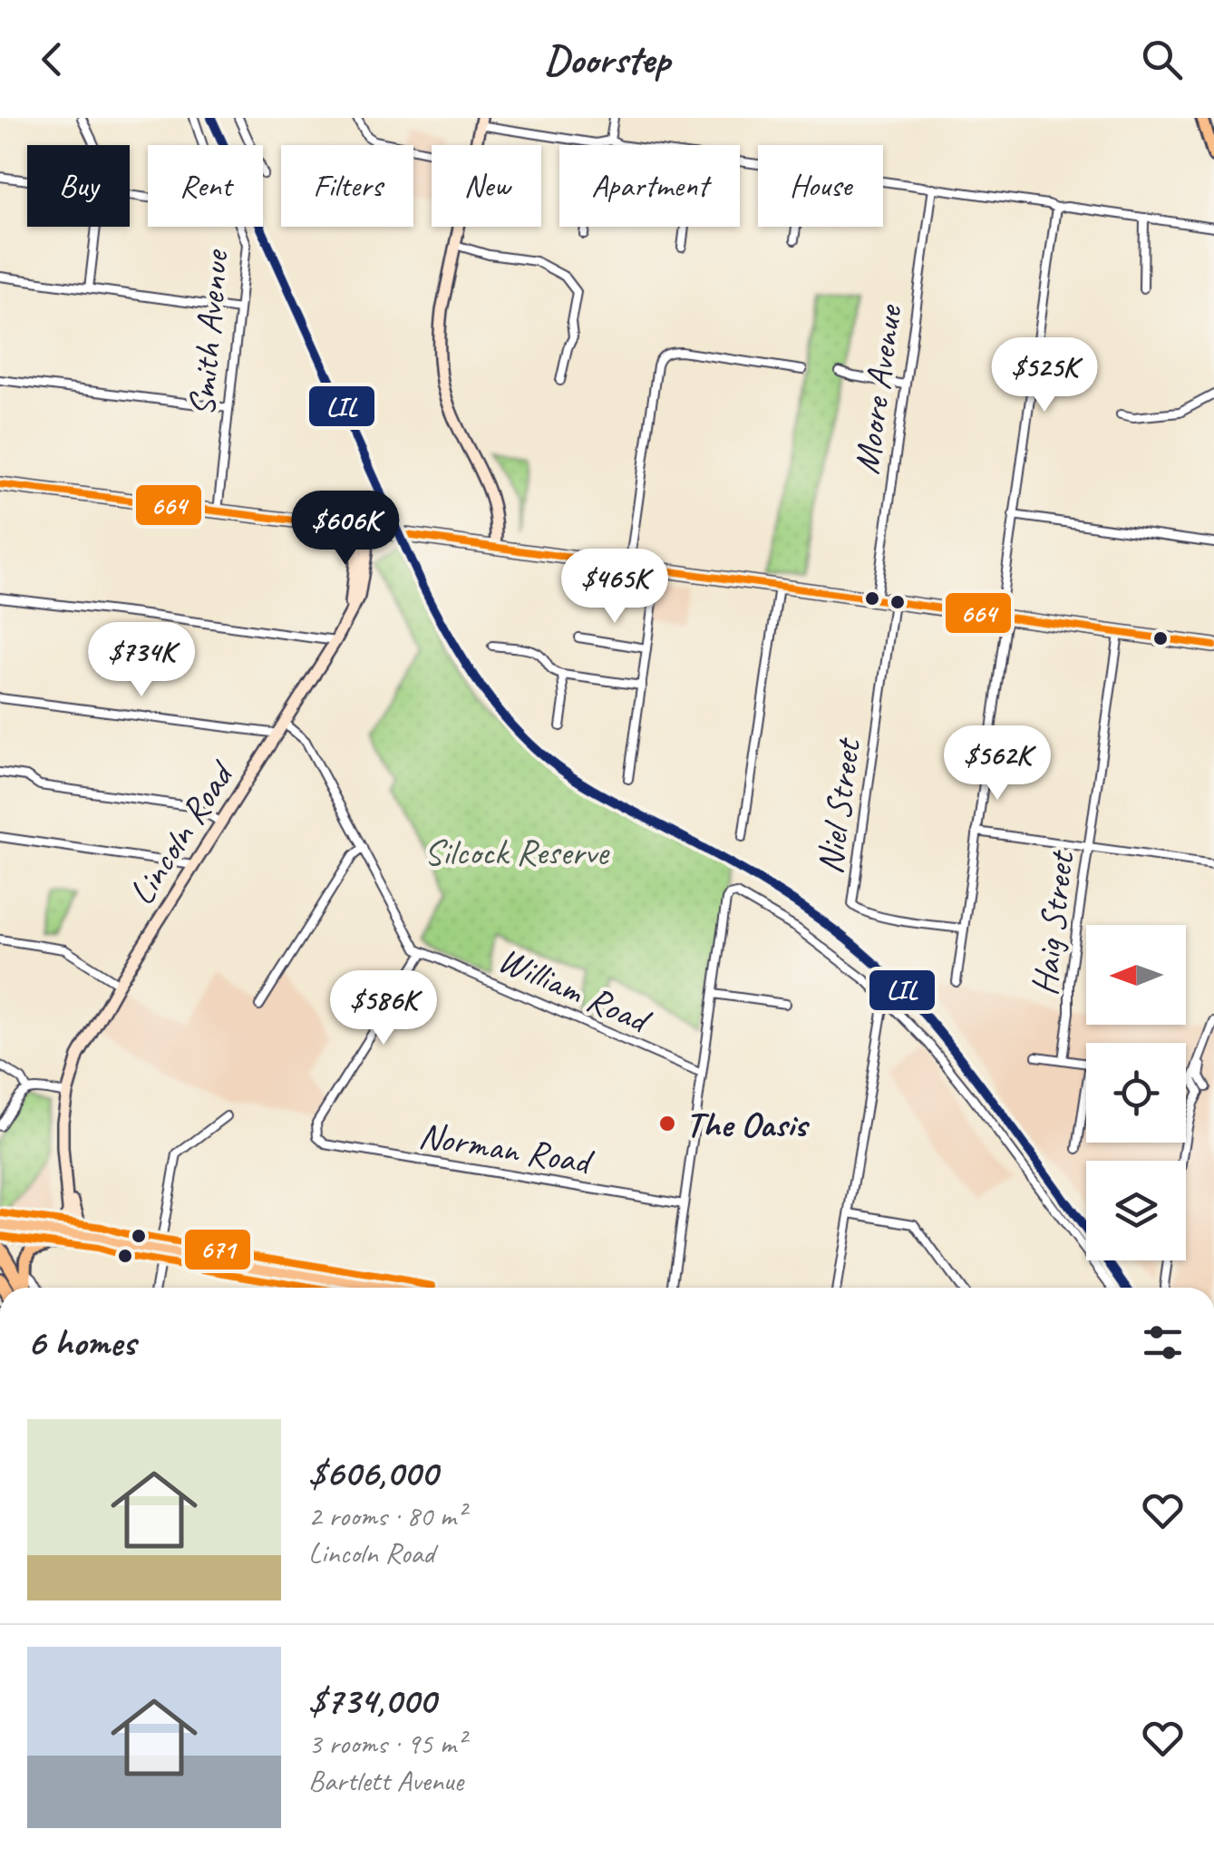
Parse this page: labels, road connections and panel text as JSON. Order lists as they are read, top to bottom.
{
  "streets": {
    "main road": ["Lincoln Road"],
    "street": [
      "Smith Avenue",
      "Moore Avenue",
      "Niel Street",
      "Haig Street",
      "William Road",
      "Norman Road"
    ]
  },
  "crossings": [
    ["William Road", "Norman Road"]
  ],
  "parks": ["Silcock Reserve"],
  "places": ["The Oasis"],
  "lines": ["transit line LIL", "transit line 664", "transit line 671"],
  "north": "left",
  "page": {
    "header": "Doorstep",
    "chip": [
      "Buy",
      "Rent",
      "Filters",
      "New",
      "Apartment",
      "House"
    ],
    "price": [
      "$525K",
      "$606K",
      "$465K",
      "$734K",
      "$562K",
      "$586K"
    ],
    "heading": "6 homes",
    "list": [
      {
        "name": "$606,000",
        "note": "2 rooms · 80 m² · Lincoln Road"
      },
      {
        "name": "$734,000",
        "note": "3 rooms · 95 m² · Bartlett Avenue"
      }
    ]
  }
}
